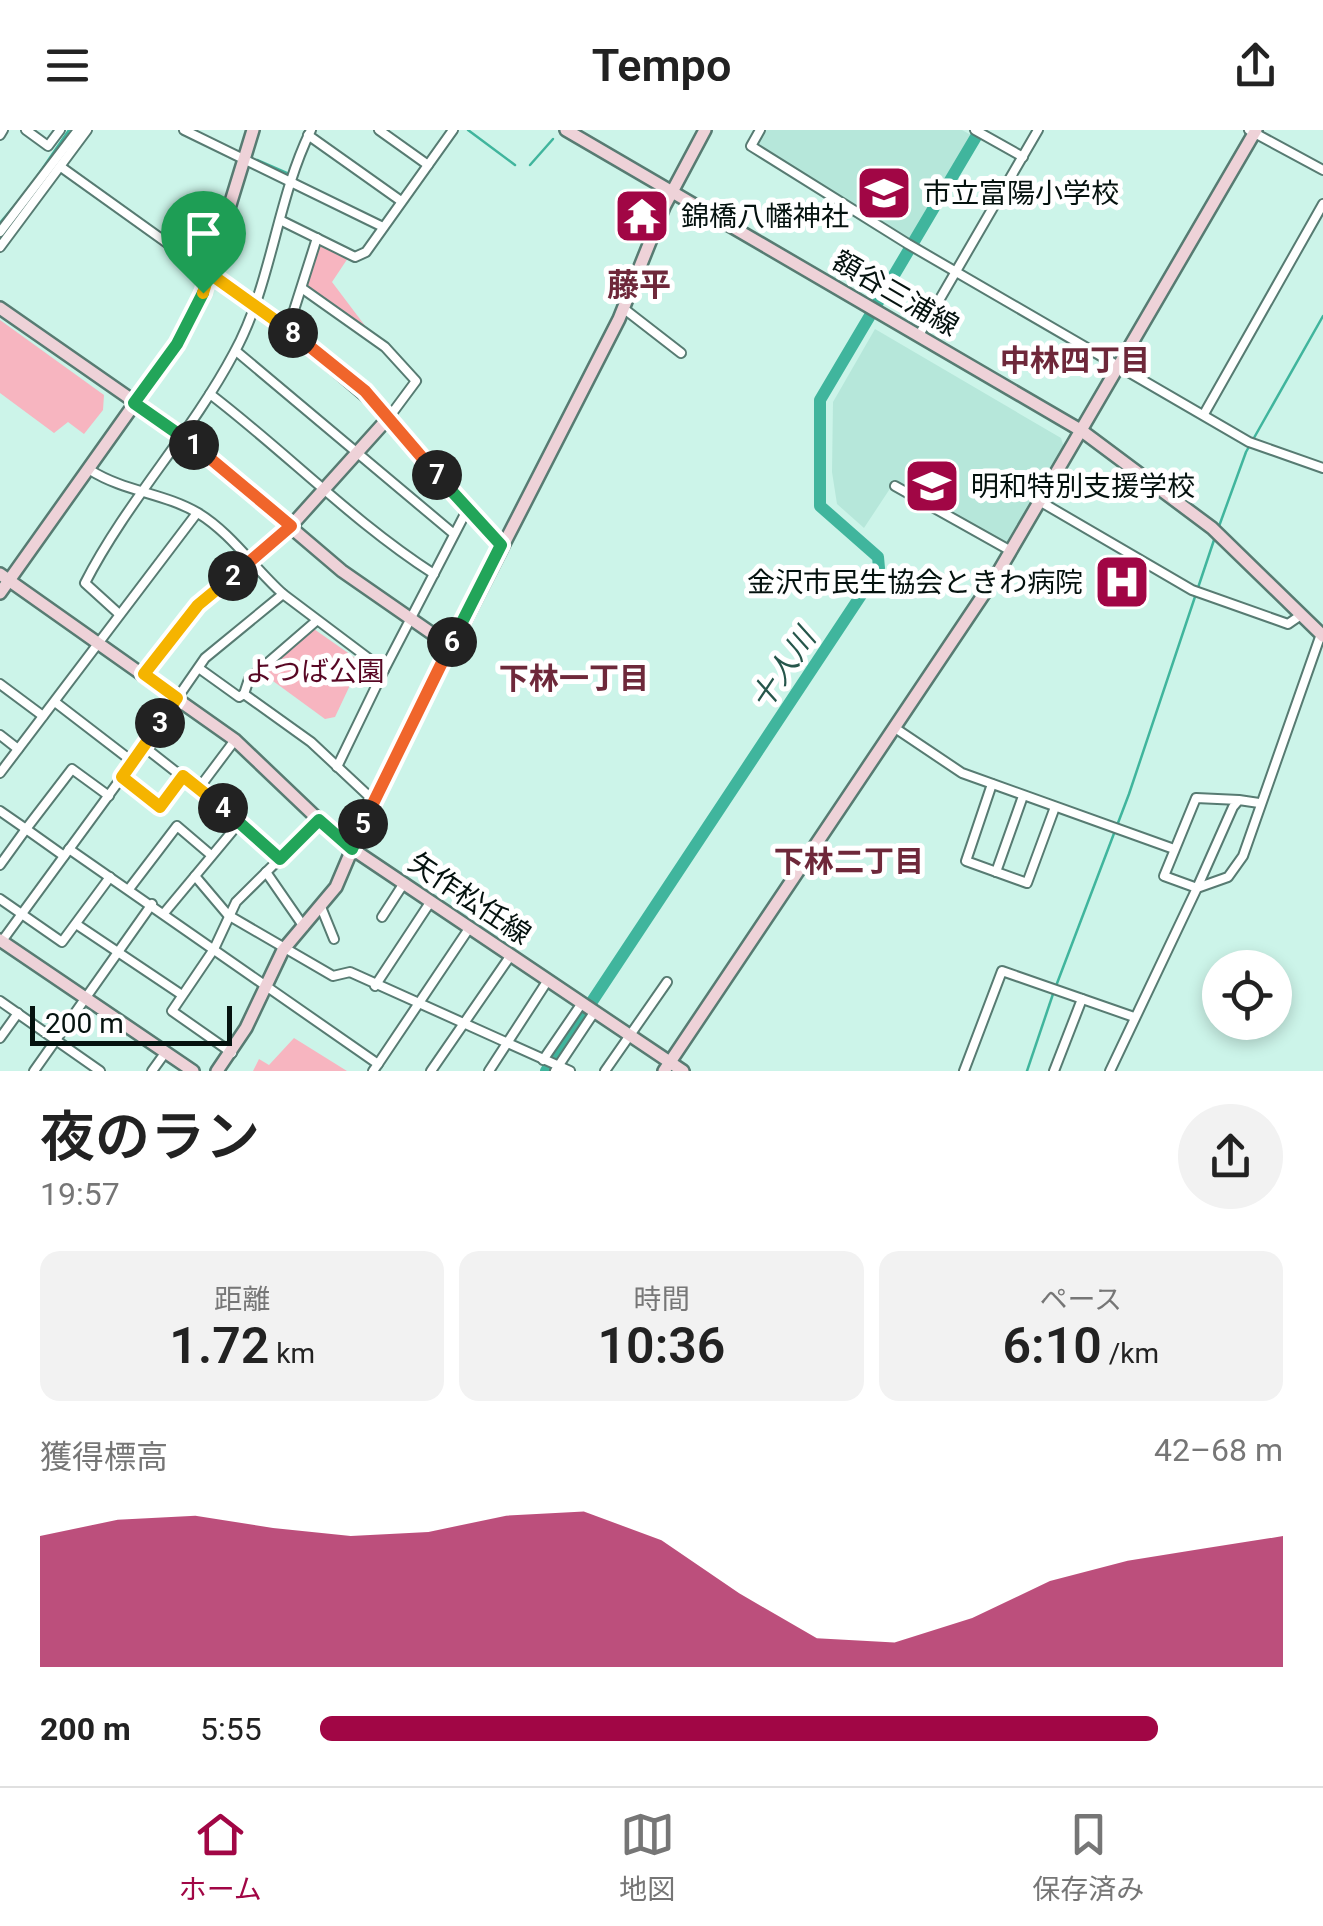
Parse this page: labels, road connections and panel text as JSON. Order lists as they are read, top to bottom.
{
  "streets": {
    "street": ["額谷三浦線", "矢作松任線"]
  },
  "districts": [
    "藤平",
    "中林四丁目",
    "下林一丁目",
    "下林二丁目"
  ],
  "water": ["十人川"],
  "parks": ["よつば公園"],
  "places": {
    "school or university": ["市立富陽小学校", "明和特別支援学校"],
    "temple": ["錦橋八幡神社"],
    "hospital": ["金沢市民生協会ときわ病院"]
  },
  "scale_bar": "200 m",
  "page": {
    "header": "Tempo",
    "pins": [
      "8",
      "1",
      "7",
      "2",
      "6",
      "3",
      "4",
      "5"
    ],
    "scale": "200 m",
    "heading": ["夜のラン", "19:57"],
    "stats": [
      ["距離", "1.72 km"],
      ["時間", "10:36"],
      ["ペース", "6:10 /km"]
    ],
    "chart": ["獲得標高", "42–68 m"],
    "list": [
      {
        "name": "200 m",
        "note": "5:55"
      }
    ],
    "tabs": ["ホーム", "地図", "保存済み"]
  }
}
